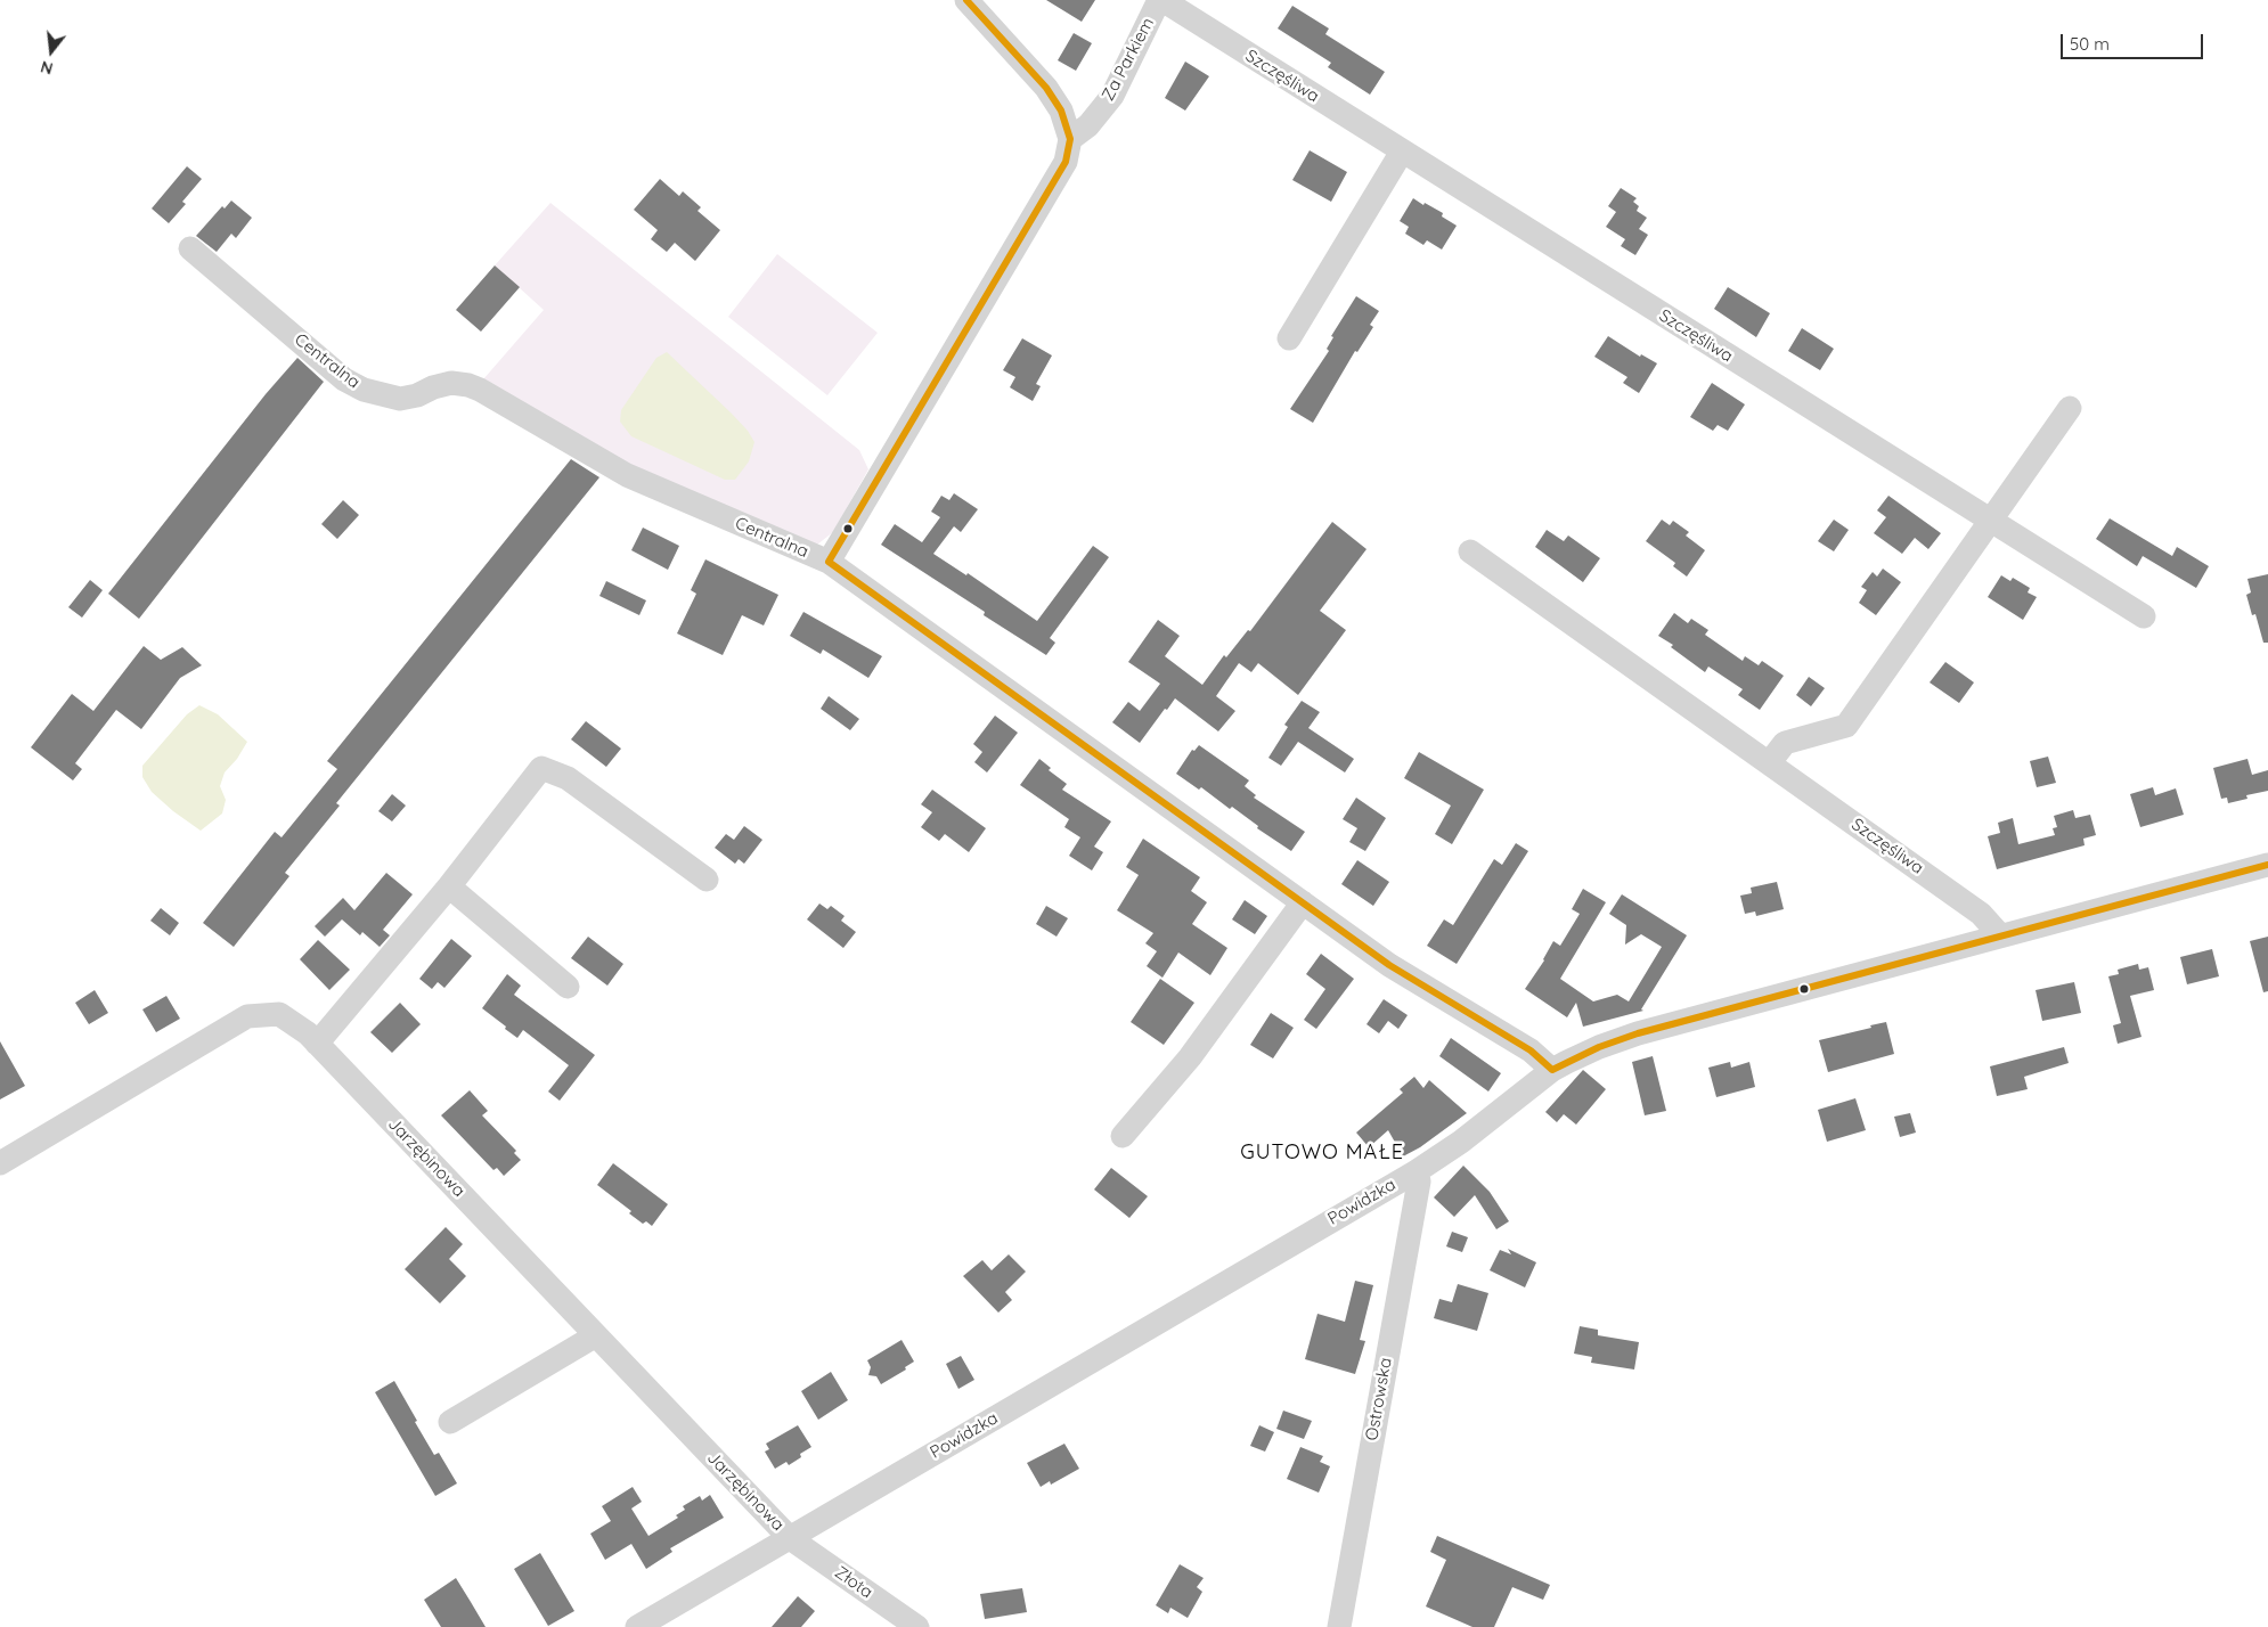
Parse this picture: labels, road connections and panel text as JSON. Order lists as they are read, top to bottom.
{
  "streets": {
    "street": [
      "Za Parkiem",
      "Szczęśliwa",
      "Centralna",
      "Jarzębinowa",
      "Powidzka",
      "Ostrowska",
      "Złota"
    ]
  },
  "crossings": [
    ["Za Parkiem", "Szczęśliwa"],
    ["Szczęśliwa", "Powidzka"],
    ["Centralna", "Powidzka"],
    ["Jarzębinowa", "Powidzka"],
    ["Jarzębinowa", "Złota"],
    ["Powidzka", "Ostrowska"],
    ["Powidzka", "Złota"]
  ],
  "districts": ["GUTOWO MAŁE"],
  "scale_bar": "50 m",
  "north": "bottom"
}
